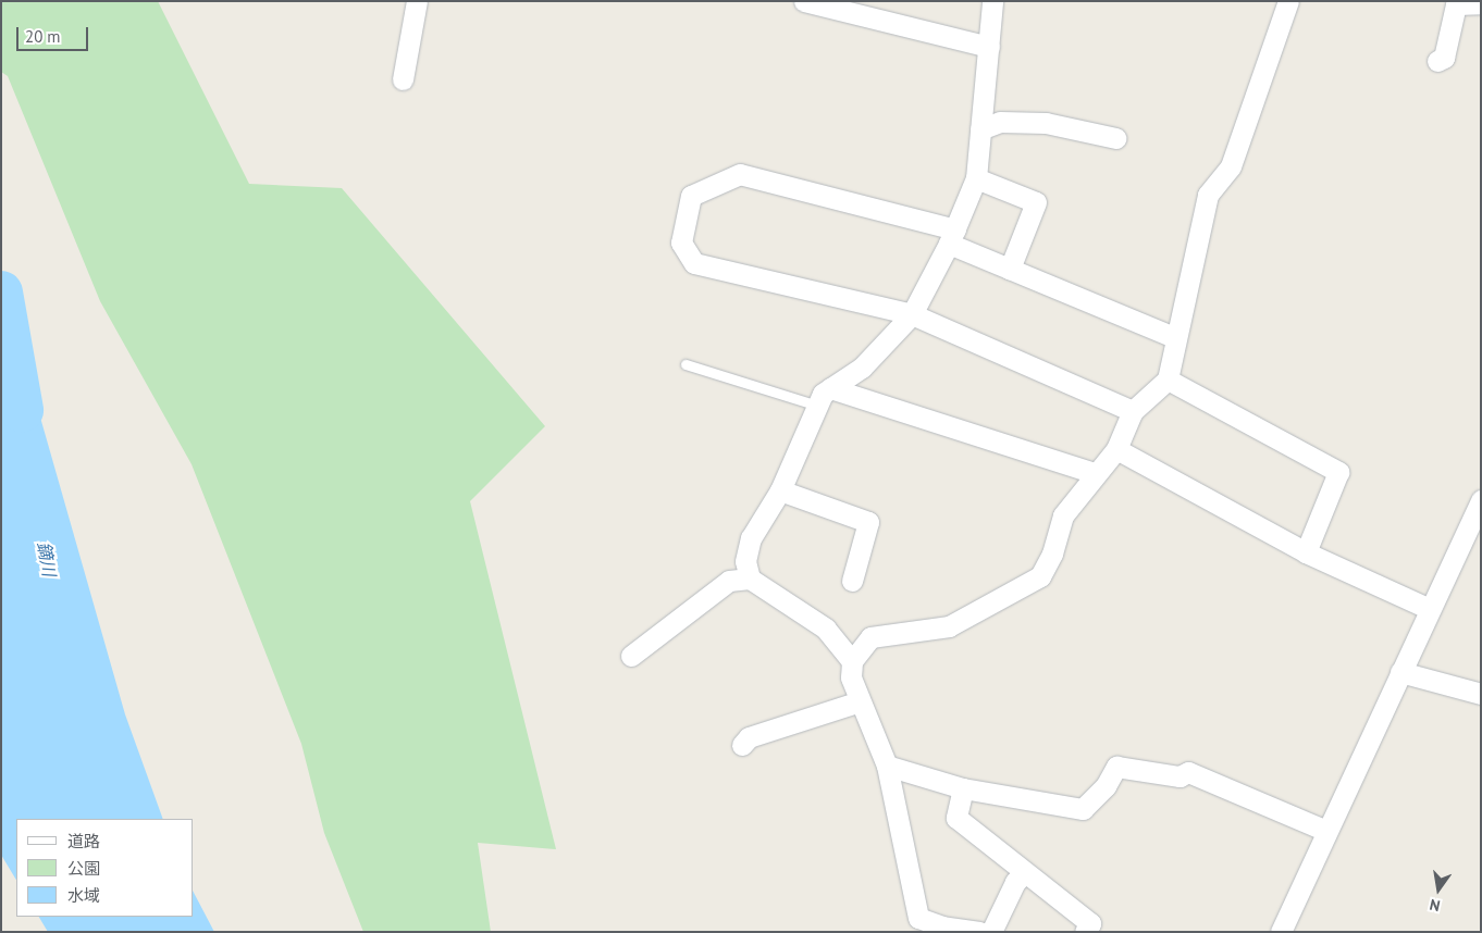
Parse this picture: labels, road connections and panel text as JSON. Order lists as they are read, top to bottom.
{
  "water": ["鏑川"],
  "legend": ["道路", "公園", "水域"],
  "scale_bar": "20 m",
  "north": "bottom"
}
